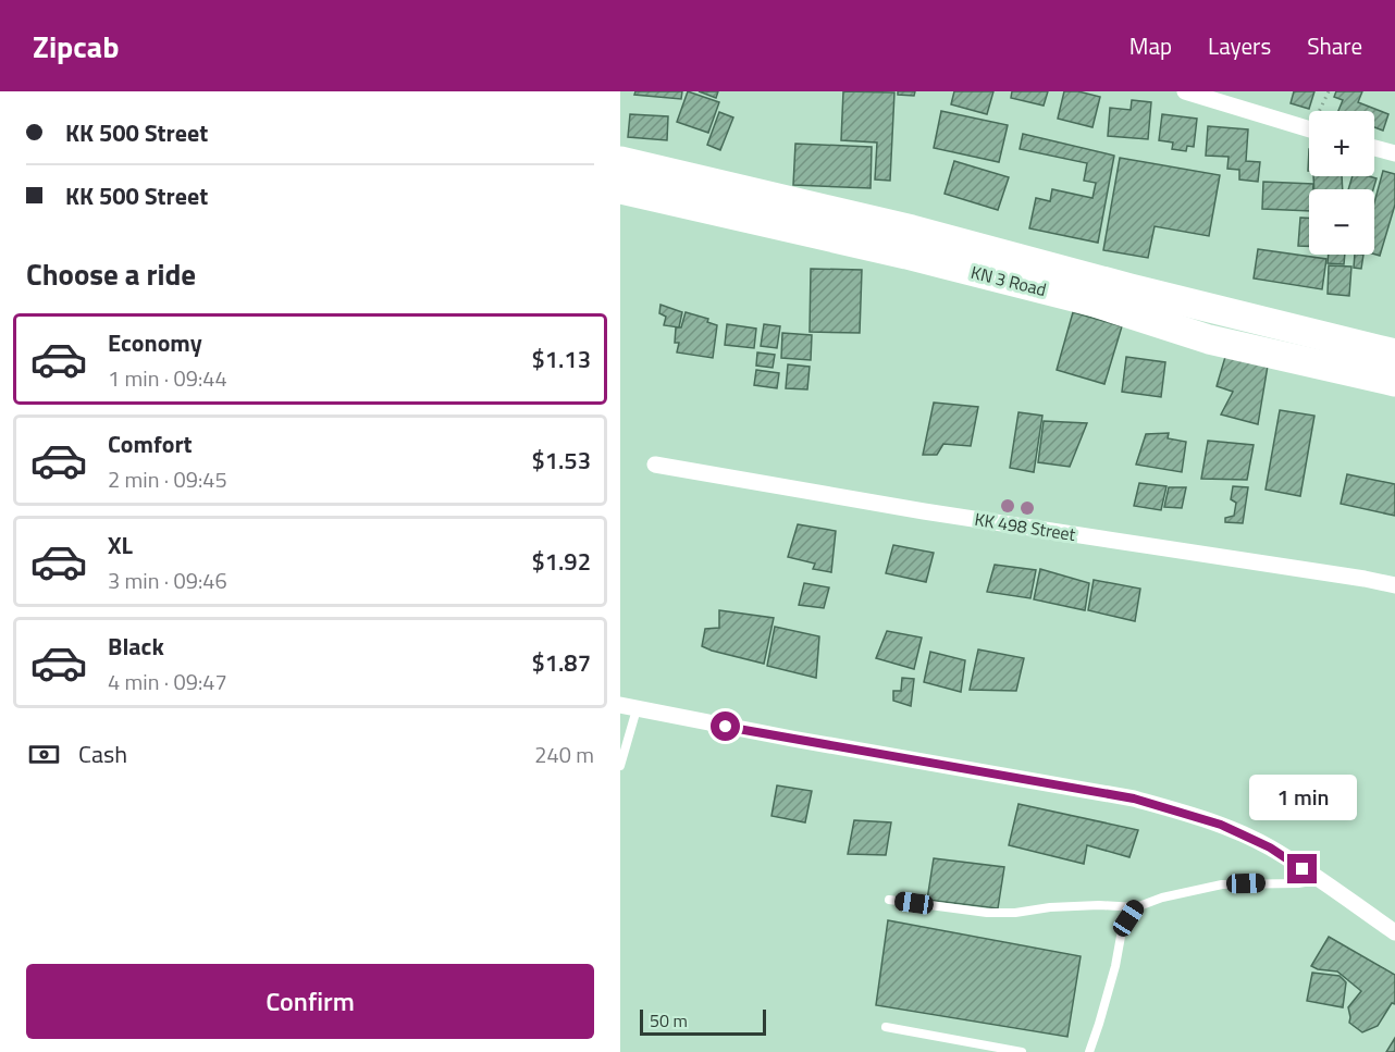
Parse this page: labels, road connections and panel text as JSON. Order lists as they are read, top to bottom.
{
  "streets": {
    "highway": ["KN 3 Road"],
    "street": ["KK 498 Street"]
  },
  "scale_bar": "50 m",
  "page": {
    "header": "Zipcab",
    "nav": ["Map", "Layers", "Share"],
    "banner": ["KK 500 Street", "KK 500 Street"],
    "map_buttons": ["+", "−"],
    "heading": "Choose a ride",
    "list": [
      {
        "name": "Economy",
        "note": "1 min · 09:44",
        "value": "$1.13"
      },
      {
        "name": "Comfort",
        "note": "2 min · 09:45",
        "value": "$1.53"
      },
      {
        "name": "XL",
        "note": "3 min · 09:46",
        "value": "$1.92"
      },
      {
        "name": "Black",
        "note": "4 min · 09:47",
        "value": "$1.87"
      }
    ],
    "pay": ["Cash", "240 m"],
    "bubble": "1 min",
    "buttons": "Confirm",
    "scale": "50 m"
  }
}
